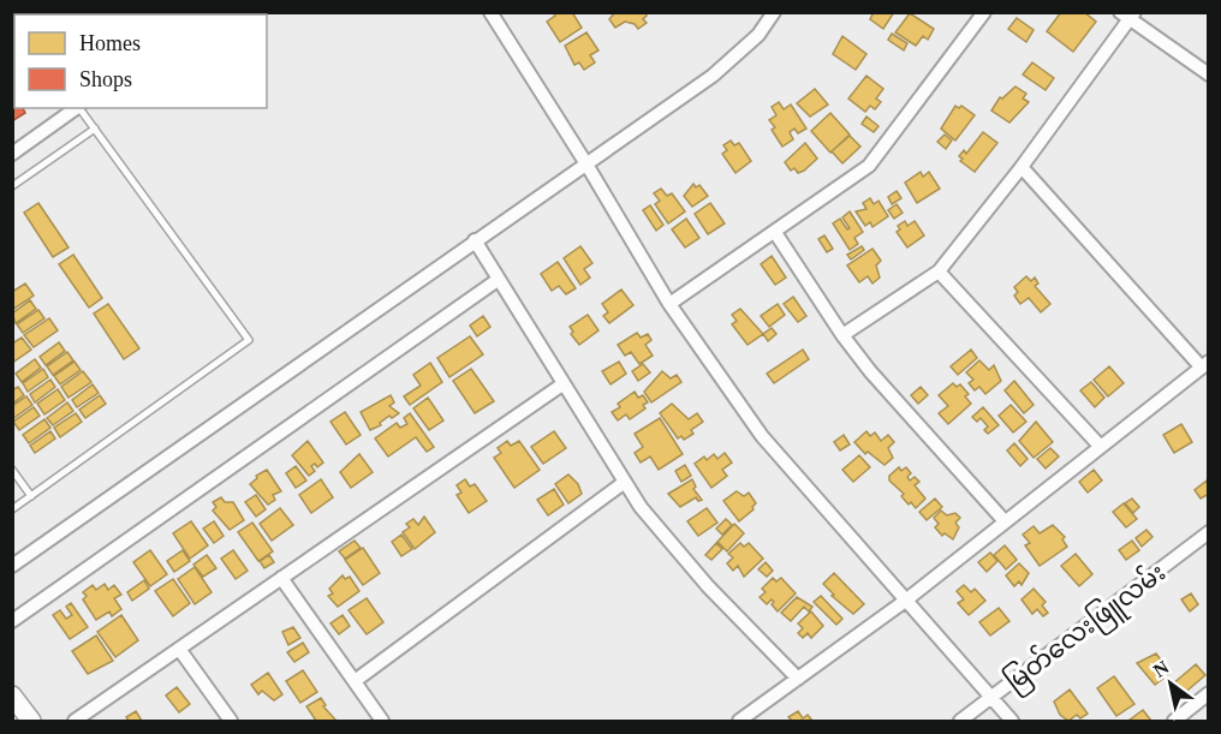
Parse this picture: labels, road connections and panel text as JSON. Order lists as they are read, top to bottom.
{
  "streets": {
    "street": ["မြတ်လေးဖြူလမ်း"]
  },
  "legend": ["Homes", "Shops"],
  "north": "top left"
}
